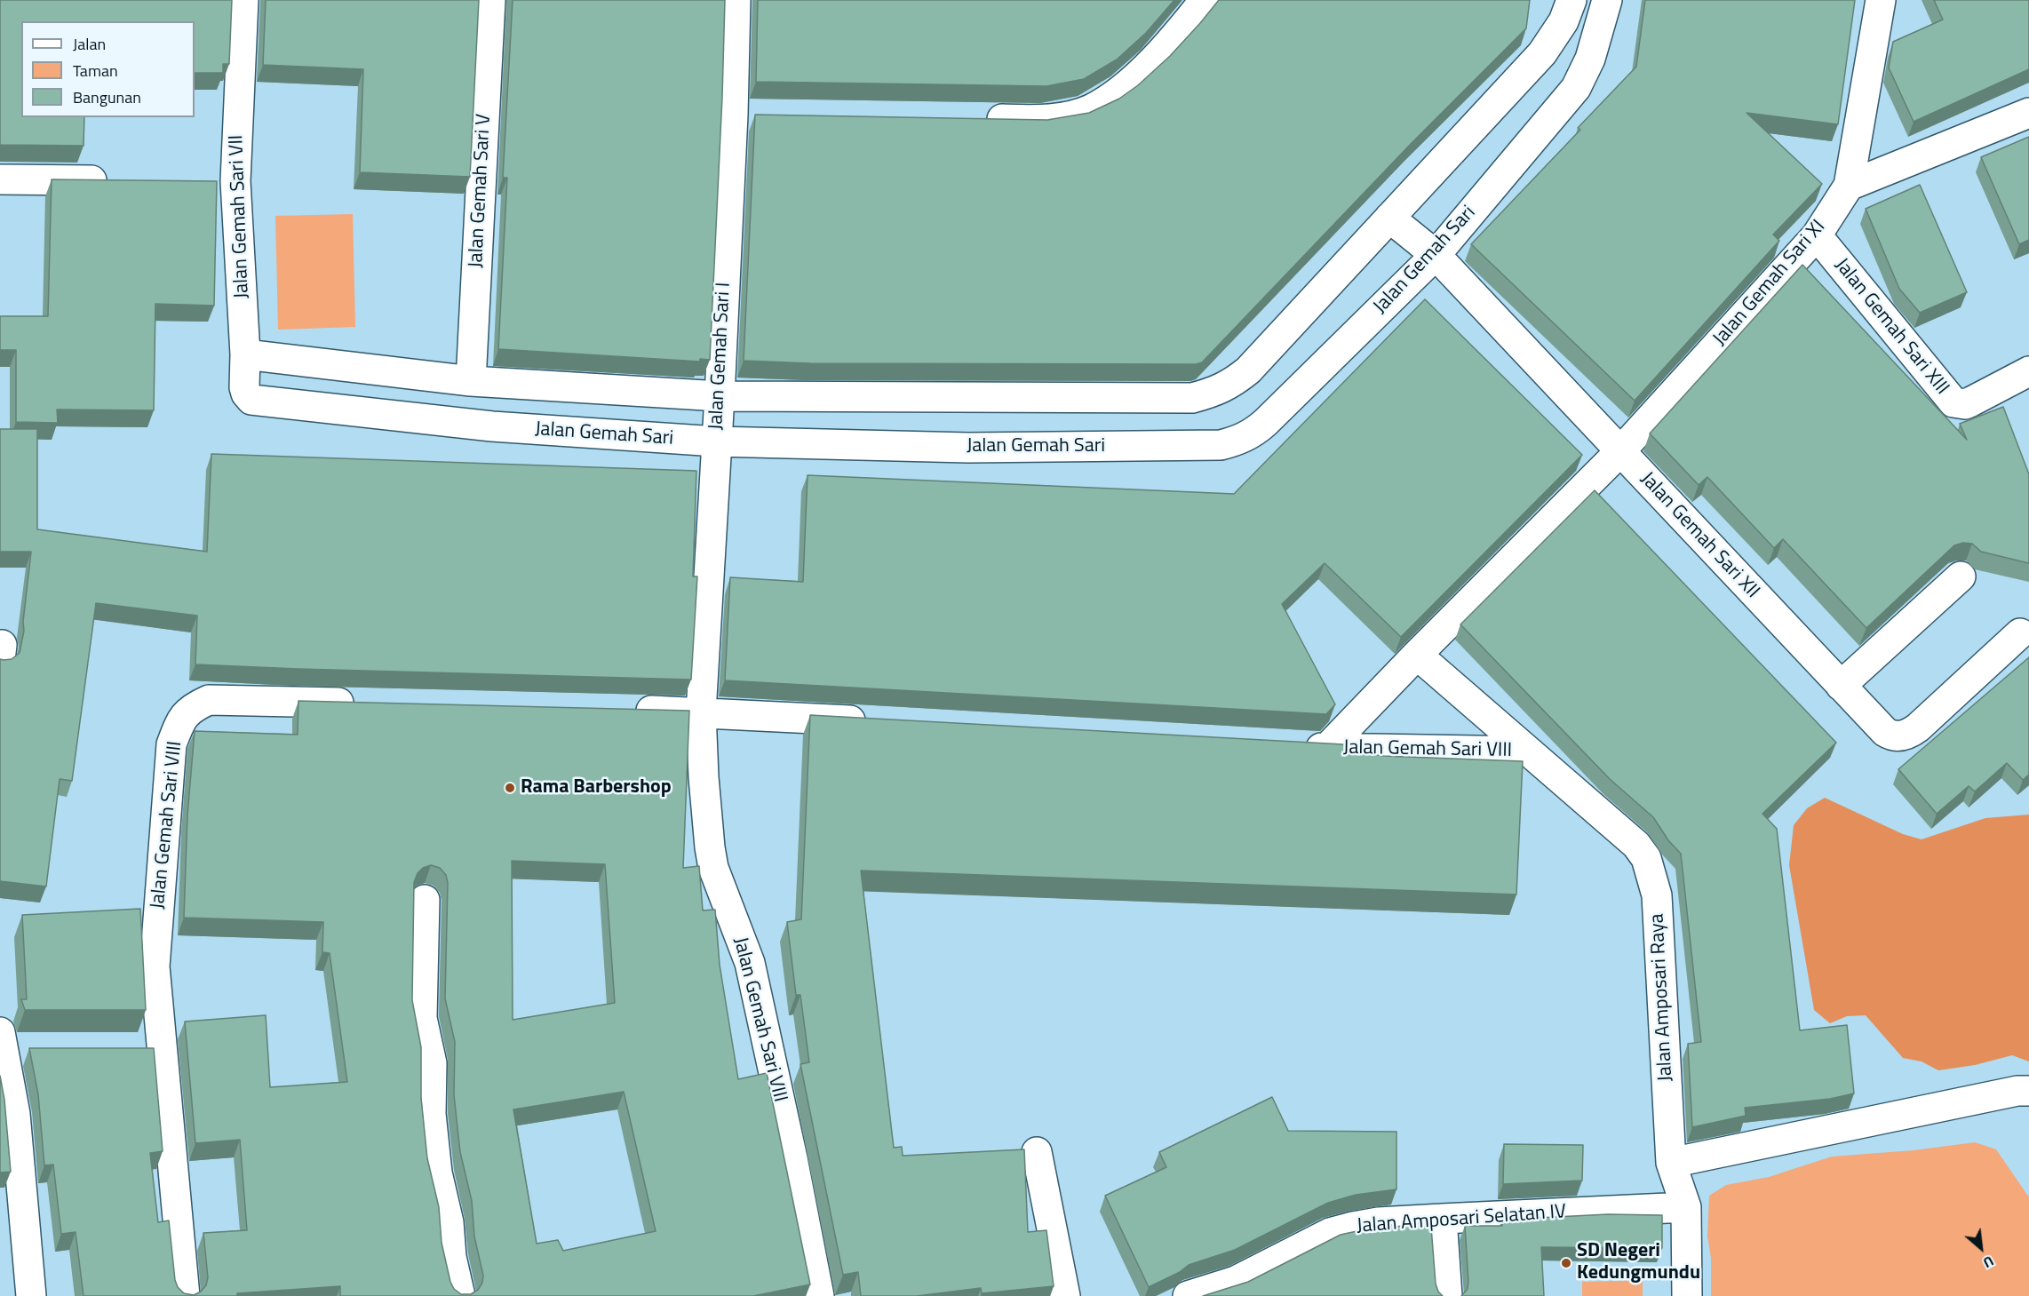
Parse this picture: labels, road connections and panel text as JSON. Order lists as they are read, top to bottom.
{
  "streets": {
    "street": [
      "Jalan Gemah Sari V",
      "Jalan Gemah Sari VII",
      "Jalan Gemah Sari",
      "Jalan Gemah Sari XI",
      "Jalan Gemah Sari XIII",
      "Jalan Gemah Sari I",
      "Jalan Gemah Sari XII",
      "Jalan Gemah Sari VIII",
      "Jalan Amposari Raya",
      "Jalan Amposari Selatan IV"
    ]
  },
  "crossings": [
    ["Jalan Gemah Sari VII", "Jalan Gemah Sari"],
    ["Jalan Gemah Sari", "Jalan Gemah Sari I"],
    ["Jalan Gemah Sari", "Jalan Gemah Sari XII"],
    ["Jalan Gemah Sari XI", "Jalan Gemah Sari XIII"],
    ["Jalan Gemah Sari XI", "Jalan Gemah Sari XII"],
    ["Jalan Gemah Sari I", "Jalan Gemah Sari VIII"],
    ["Jalan Gemah Sari VIII", "Jalan Amposari Raya"],
    ["Jalan Amposari Raya", "Jalan Amposari Selatan IV"]
  ],
  "places": ["Rama Barbershop", "SD Negeri Kedungmundu"],
  "legend": ["Jalan", "Taman", "Bangunan"],
  "north": "bottom right"
}
